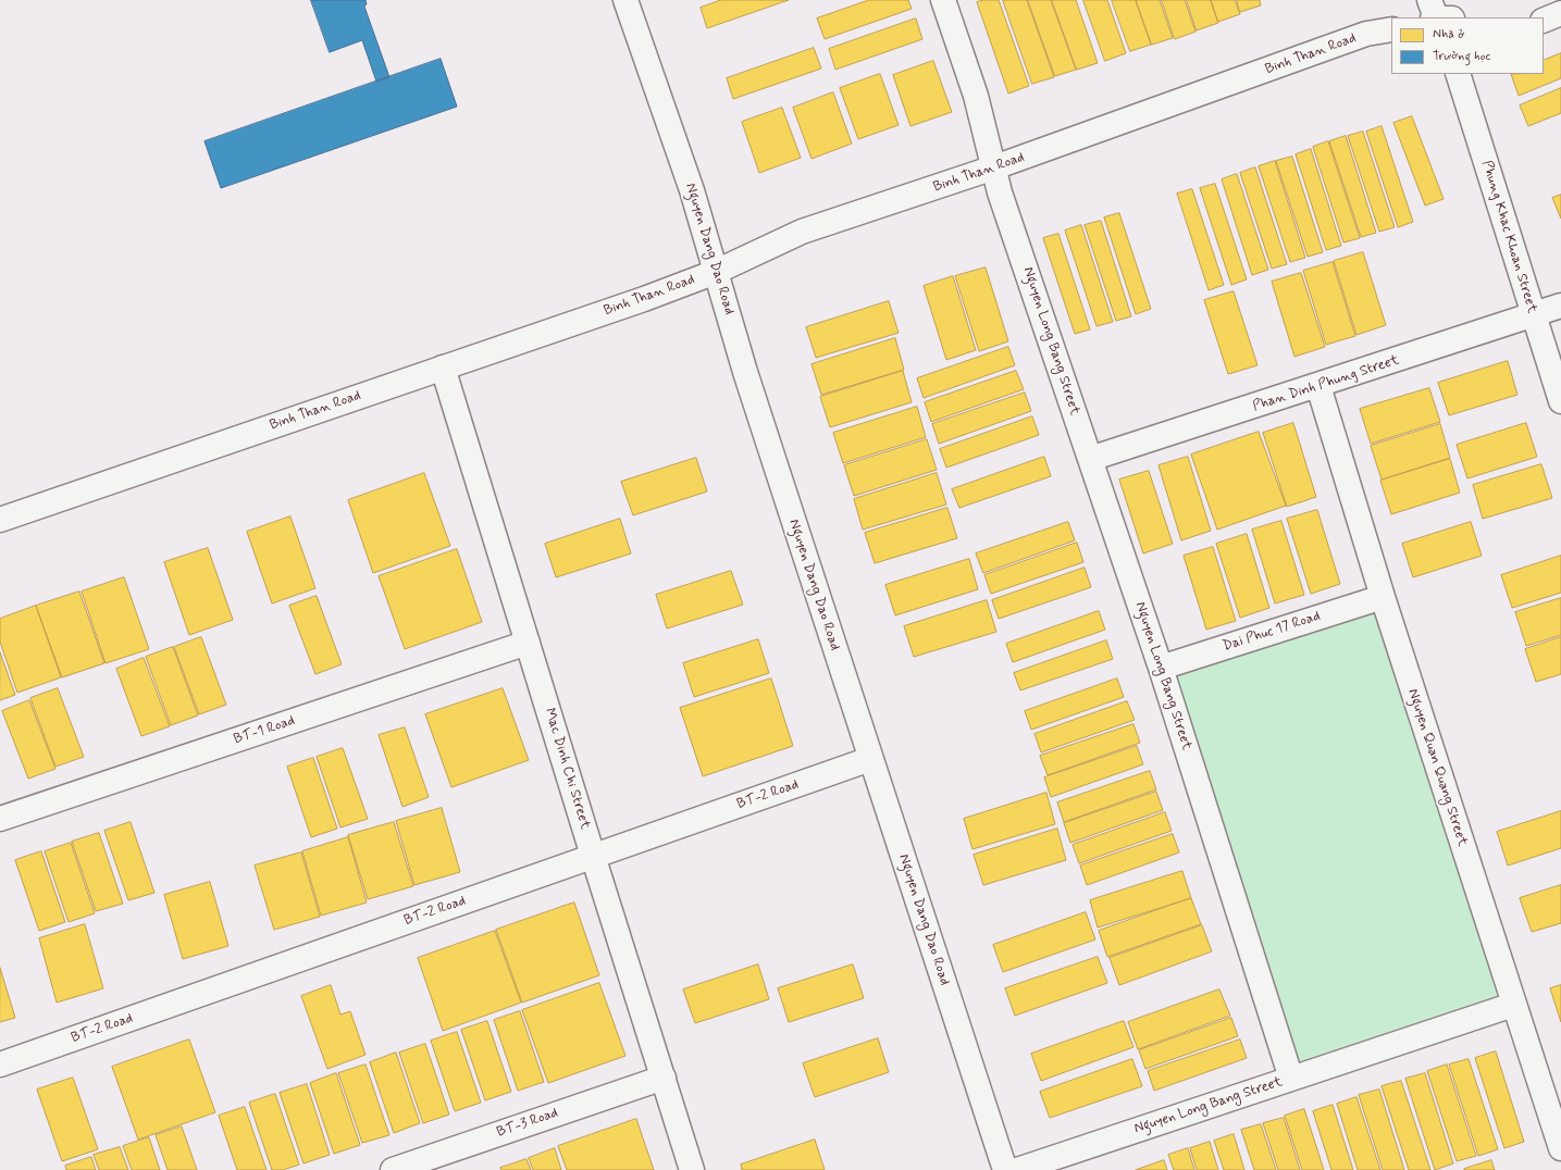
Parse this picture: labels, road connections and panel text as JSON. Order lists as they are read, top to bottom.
{
  "streets": {
    "street": [
      "Binh Than Road",
      "Phung Khac Khoan Street",
      "Nguyen Dang Dao Road",
      "Nguyen Long Bang Street",
      "Phan Dinh Phung Street",
      "Dai Phuc 17 Road",
      "BT-1 Road",
      "Nguyen Quan Quang Street",
      "Mac Dinh Chi Street",
      "BT-2 Road",
      "BT-3 Road"
    ]
  },
  "crossings": [
    ["Binh Than Road", "Nguyen Dang Dao Road"],
    ["Binh Than Road", "Nguyen Long Bang Street"],
    ["Binh Than Road", "Mac Dinh Chi Street"],
    ["Phung Khac Khoan Street", "Phan Dinh Phung Street"],
    ["Nguyen Dang Dao Road", "BT-2 Road"],
    ["Nguyen Long Bang Street", "Phan Dinh Phung Street"],
    ["Nguyen Long Bang Street", "Dai Phuc 17 Road"],
    ["Phan Dinh Phung Street", "Nguyen Quan Quang Street"],
    ["Dai Phuc 17 Road", "Nguyen Quan Quang Street"],
    ["BT-1 Road", "Mac Dinh Chi Street"],
    ["Mac Dinh Chi Street", "BT-2 Road"],
    ["Mac Dinh Chi Street", "BT-3 Road"]
  ],
  "legend": ["Nhà ở", "Trường học"]
}
